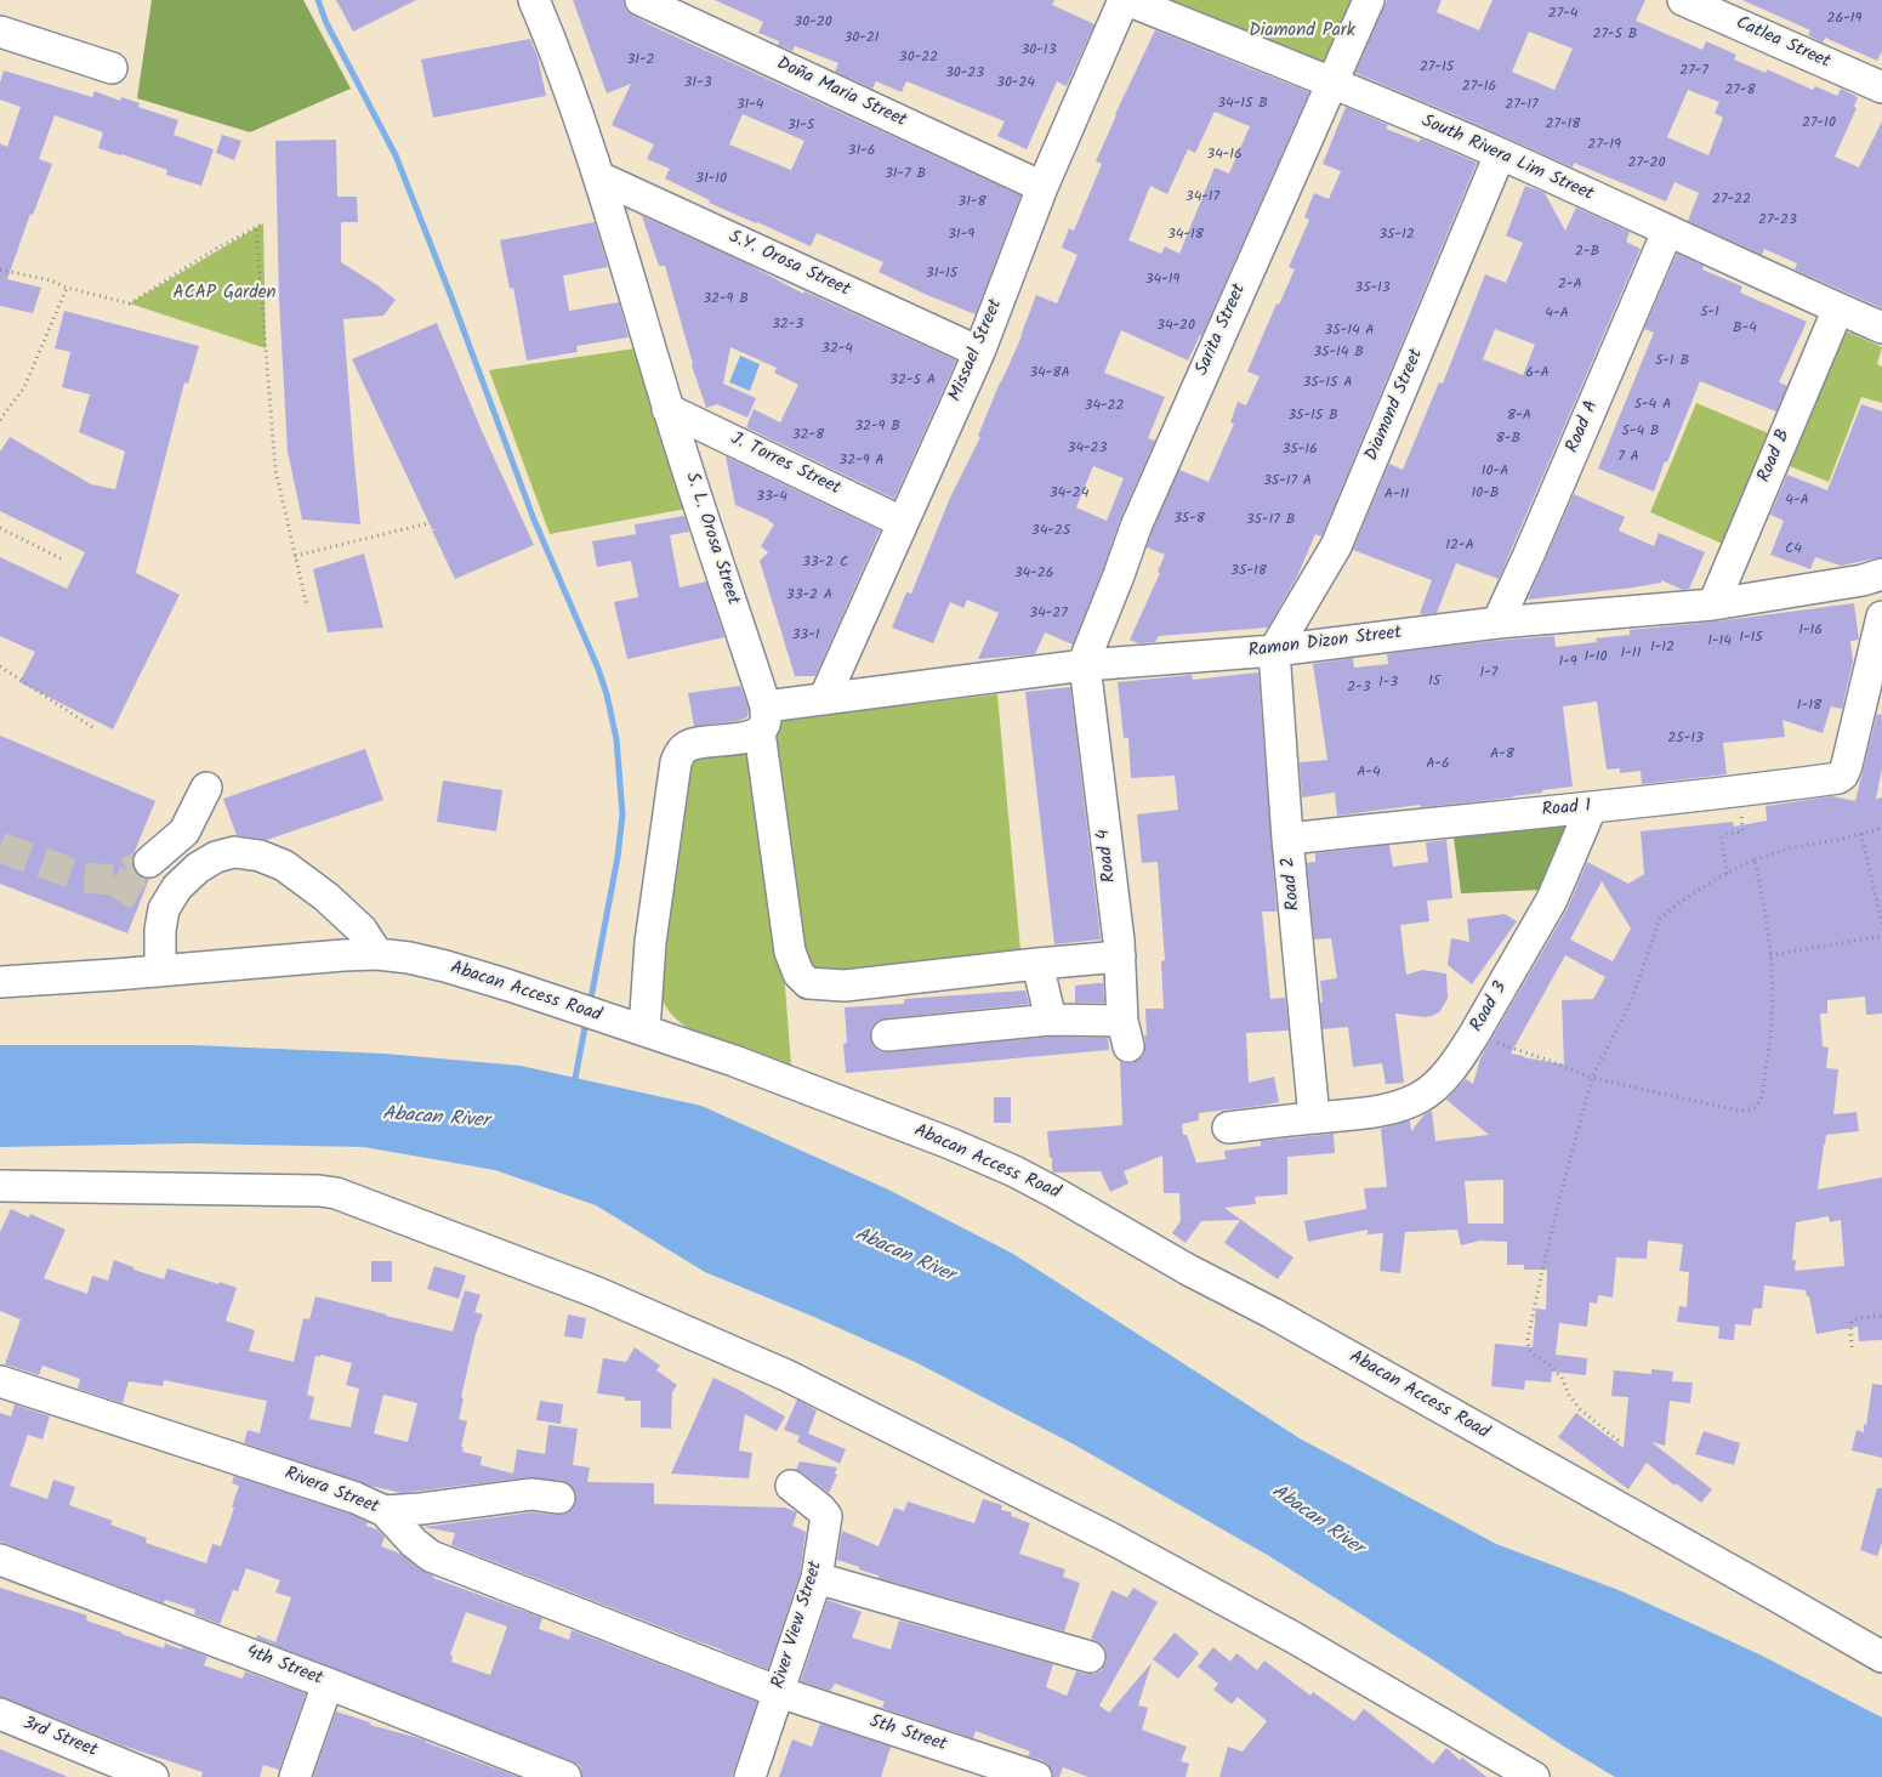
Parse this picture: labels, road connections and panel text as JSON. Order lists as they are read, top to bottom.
{
  "streets": {
    "street": [
      "Catlea Street",
      "Doña Maria Street",
      "South Rivera Lim Street",
      "S.Y. Orosa Street",
      "Sarita Street",
      "Missael Street",
      "Diamond Street",
      "Road A",
      "Road B",
      "J. Torres Street",
      "S. L. Orosa Street",
      "Ramon Dizon Street",
      "Road 1",
      "Road 4",
      "Road 2",
      "Abacan Access Road",
      "Road 3",
      "Rivera Street",
      "River View Street",
      "4th Street",
      "5th Street",
      "3rd Street"
    ]
  },
  "crossings": [
    ["Doña Maria Street", "Missael Street"],
    ["South Rivera Lim Street", "Sarita Street"],
    ["South Rivera Lim Street", "Missael Street"],
    ["South Rivera Lim Street", "Diamond Street"],
    ["South Rivera Lim Street", "Road A"],
    ["South Rivera Lim Street", "Road B"],
    ["S.Y. Orosa Street", "Missael Street"],
    ["S.Y. Orosa Street", "S. L. Orosa Street"],
    ["Sarita Street", "Ramon Dizon Street"],
    ["Sarita Street", "Road 4"],
    ["Missael Street", "J. Torres Street"],
    ["Missael Street", "Ramon Dizon Street"],
    ["Diamond Street", "Ramon Dizon Street"],
    ["Diamond Street", "Road 2"],
    ["Road A", "Ramon Dizon Street"],
    ["Road B", "Ramon Dizon Street"],
    ["J. Torres Street", "S. L. Orosa Street"],
    ["S. L. Orosa Street", "Ramon Dizon Street"],
    ["Ramon Dizon Street", "Road 4"],
    ["Ramon Dizon Street", "Road 2"],
    ["Road 1", "Road 2"],
    ["Road 1", "Road 3"],
    ["Road 2", "Road 3"],
    ["Rivera Street", "River View Street"],
    ["Rivera Street", "5th Street"],
    ["River View Street", "5th Street"]
  ],
  "water": ["Abacan River"],
  "parks": ["Diamond Park", "ACAP Garden"],
  "house_numbers": [
    "27-4",
    "26-19",
    "30-20",
    "27-5 B",
    "30-21",
    "30-13",
    "30-22",
    "31-2",
    "27-15",
    "27-7",
    "30-23",
    "31-3",
    "30-24",
    "27-16",
    "27-8",
    "34-15 B",
    "31-4",
    "27-17",
    "27-10",
    "27-18",
    "31-5",
    "27-19",
    "31-6",
    "34-16",
    "27-20",
    "31-7 B",
    "31-10",
    "34-17",
    "27-22",
    "31-8",
    "27-23",
    "31-9",
    "34-18",
    "35-12",
    "2-B",
    "31-15",
    "34-19",
    "2-A",
    "35-13",
    "32-9 B",
    "5-1",
    "4-A",
    "32-3",
    "34-20",
    "B-4",
    "35-14 A",
    "32-4",
    "35-14 B",
    "5-1 B",
    "34-8A",
    "6-A",
    "32-5 A",
    "35-15 A",
    "5-4 A",
    "34-22",
    "35-15 B",
    "8-A",
    "32-9 B",
    "5-4 B",
    "32-8",
    "8-B",
    "34-23",
    "35-16",
    "7 A",
    "32-9 A",
    "10-A",
    "35-17 A",
    "34-24",
    "10-B",
    "A-11",
    "33-4",
    "4-A",
    "35-8",
    "35-17 B",
    "34-25",
    "12-A",
    "C4",
    "33-2 C",
    "35-18",
    "34-26",
    "33-2 A",
    "34-27",
    "1-16",
    "33-1",
    "1-15",
    "1-14",
    "1-12",
    "1-11",
    "1-10",
    "1-9",
    "1-7",
    "15",
    "1-3",
    "2-3",
    "1-18",
    "25-13",
    "A-8",
    "A-6",
    "A-4"
  ]
}
